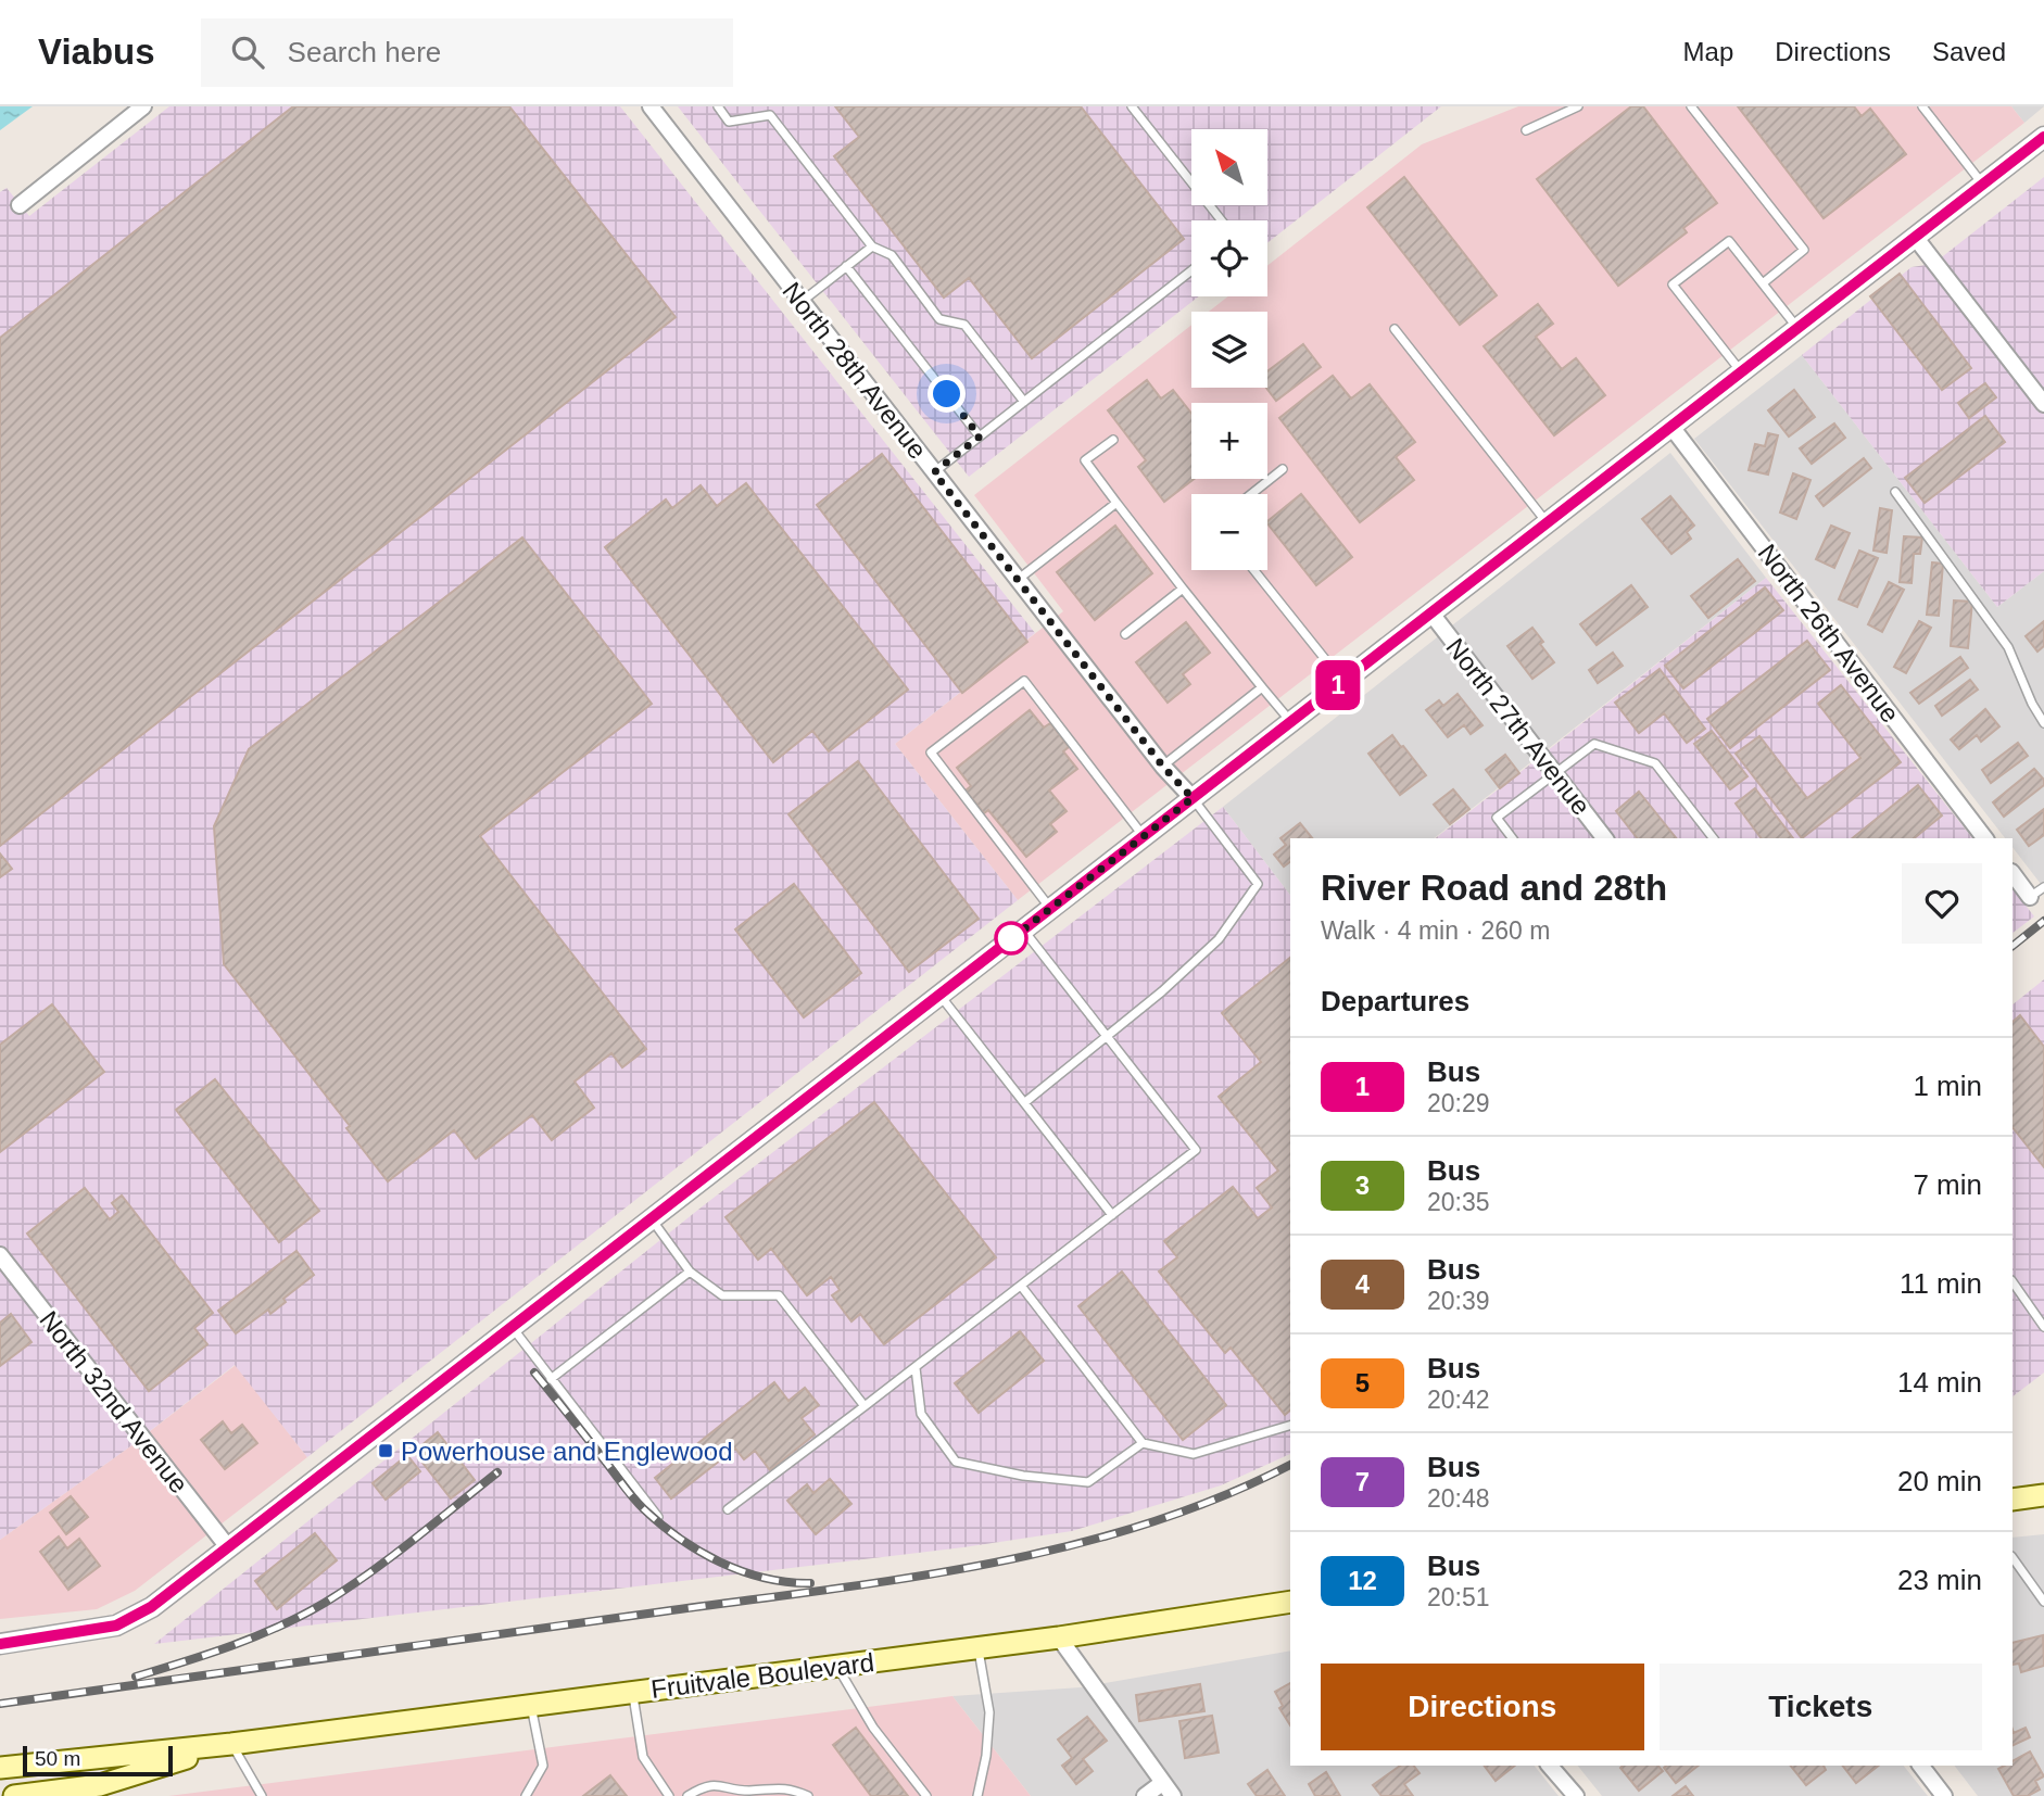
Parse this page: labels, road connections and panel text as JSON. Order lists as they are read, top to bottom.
{
  "streets": {
    "main road": ["Fruitvale Boulevard"],
    "street": [
      "North 28th Avenue",
      "North 26th Avenue",
      "North 27th Avenue",
      "North 32nd Avenue"
    ]
  },
  "places": {
    "transit": ["Powerhouse and Englewood"]
  },
  "lines": ["bus line 1"],
  "scale_bar": "50 m",
  "north": "top left",
  "page": {
    "header": "Viabus",
    "search": "Search here",
    "nav": ["Map", "Directions", "Saved"],
    "on_map": "1",
    "map_buttons": ["+", "−"],
    "heading": [
      ["River Road and 28th", "Walk · 4 min · 260 m"],
      "Departures"
    ],
    "list": [
      {
        "mark": "1",
        "name": "Bus",
        "note": "20:29",
        "value": "1 min"
      },
      {
        "mark": "3",
        "name": "Bus",
        "note": "20:35",
        "value": "7 min"
      },
      {
        "mark": "4",
        "name": "Bus",
        "note": "20:39",
        "value": "11 min"
      },
      {
        "mark": "5",
        "name": "Bus",
        "note": "20:42",
        "value": "14 min"
      },
      {
        "mark": "7",
        "name": "Bus",
        "note": "20:48",
        "value": "20 min"
      },
      {
        "mark": "12",
        "name": "Bus",
        "note": "20:51",
        "value": "23 min"
      }
    ],
    "buttons": ["Directions", "Tickets"],
    "scale": "50 m"
  }
}
